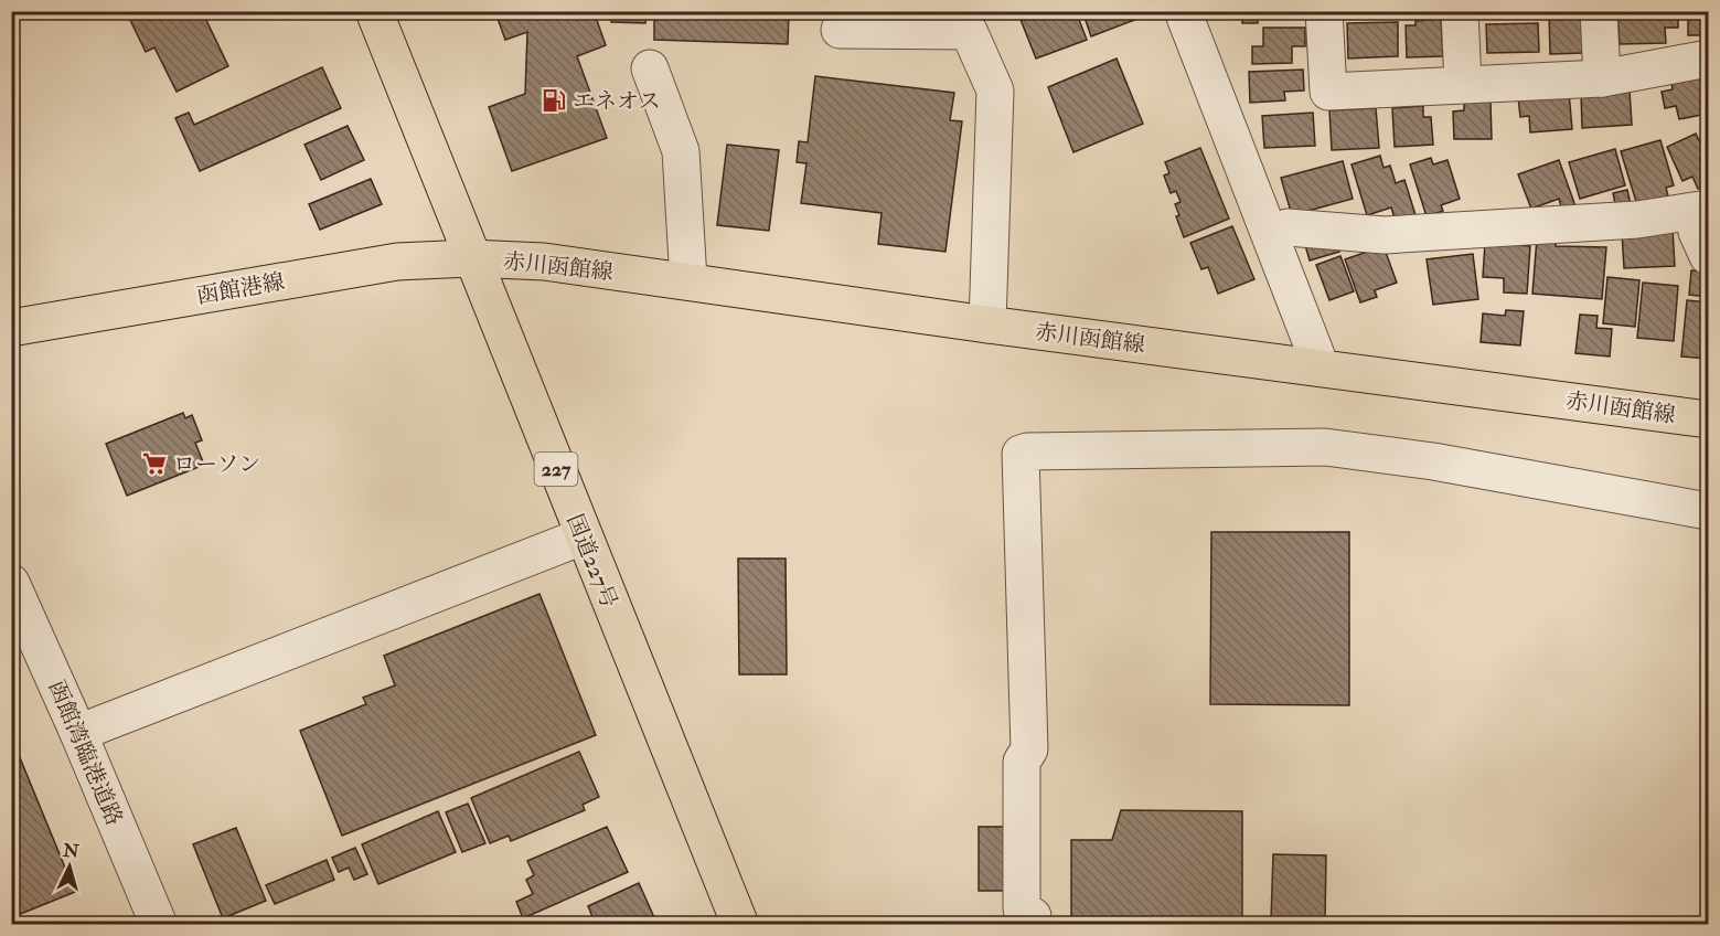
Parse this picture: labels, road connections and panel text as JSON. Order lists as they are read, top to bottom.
{
  "streets": {
    "main road": [
      "赤川函館線",
      "函館港線",
      "227",
      "国道227号"
    ],
    "street": ["函館湾臨港道路"]
  },
  "crossings": [
    ["赤川函館線", "函館港線"],
    ["赤川函館線", "国道227号"],
    ["函館港線", "国道227号"]
  ],
  "places": {
    "fuel station": ["エネオス"],
    "supermarket": ["ローソン"]
  },
  "north": "top"
}
